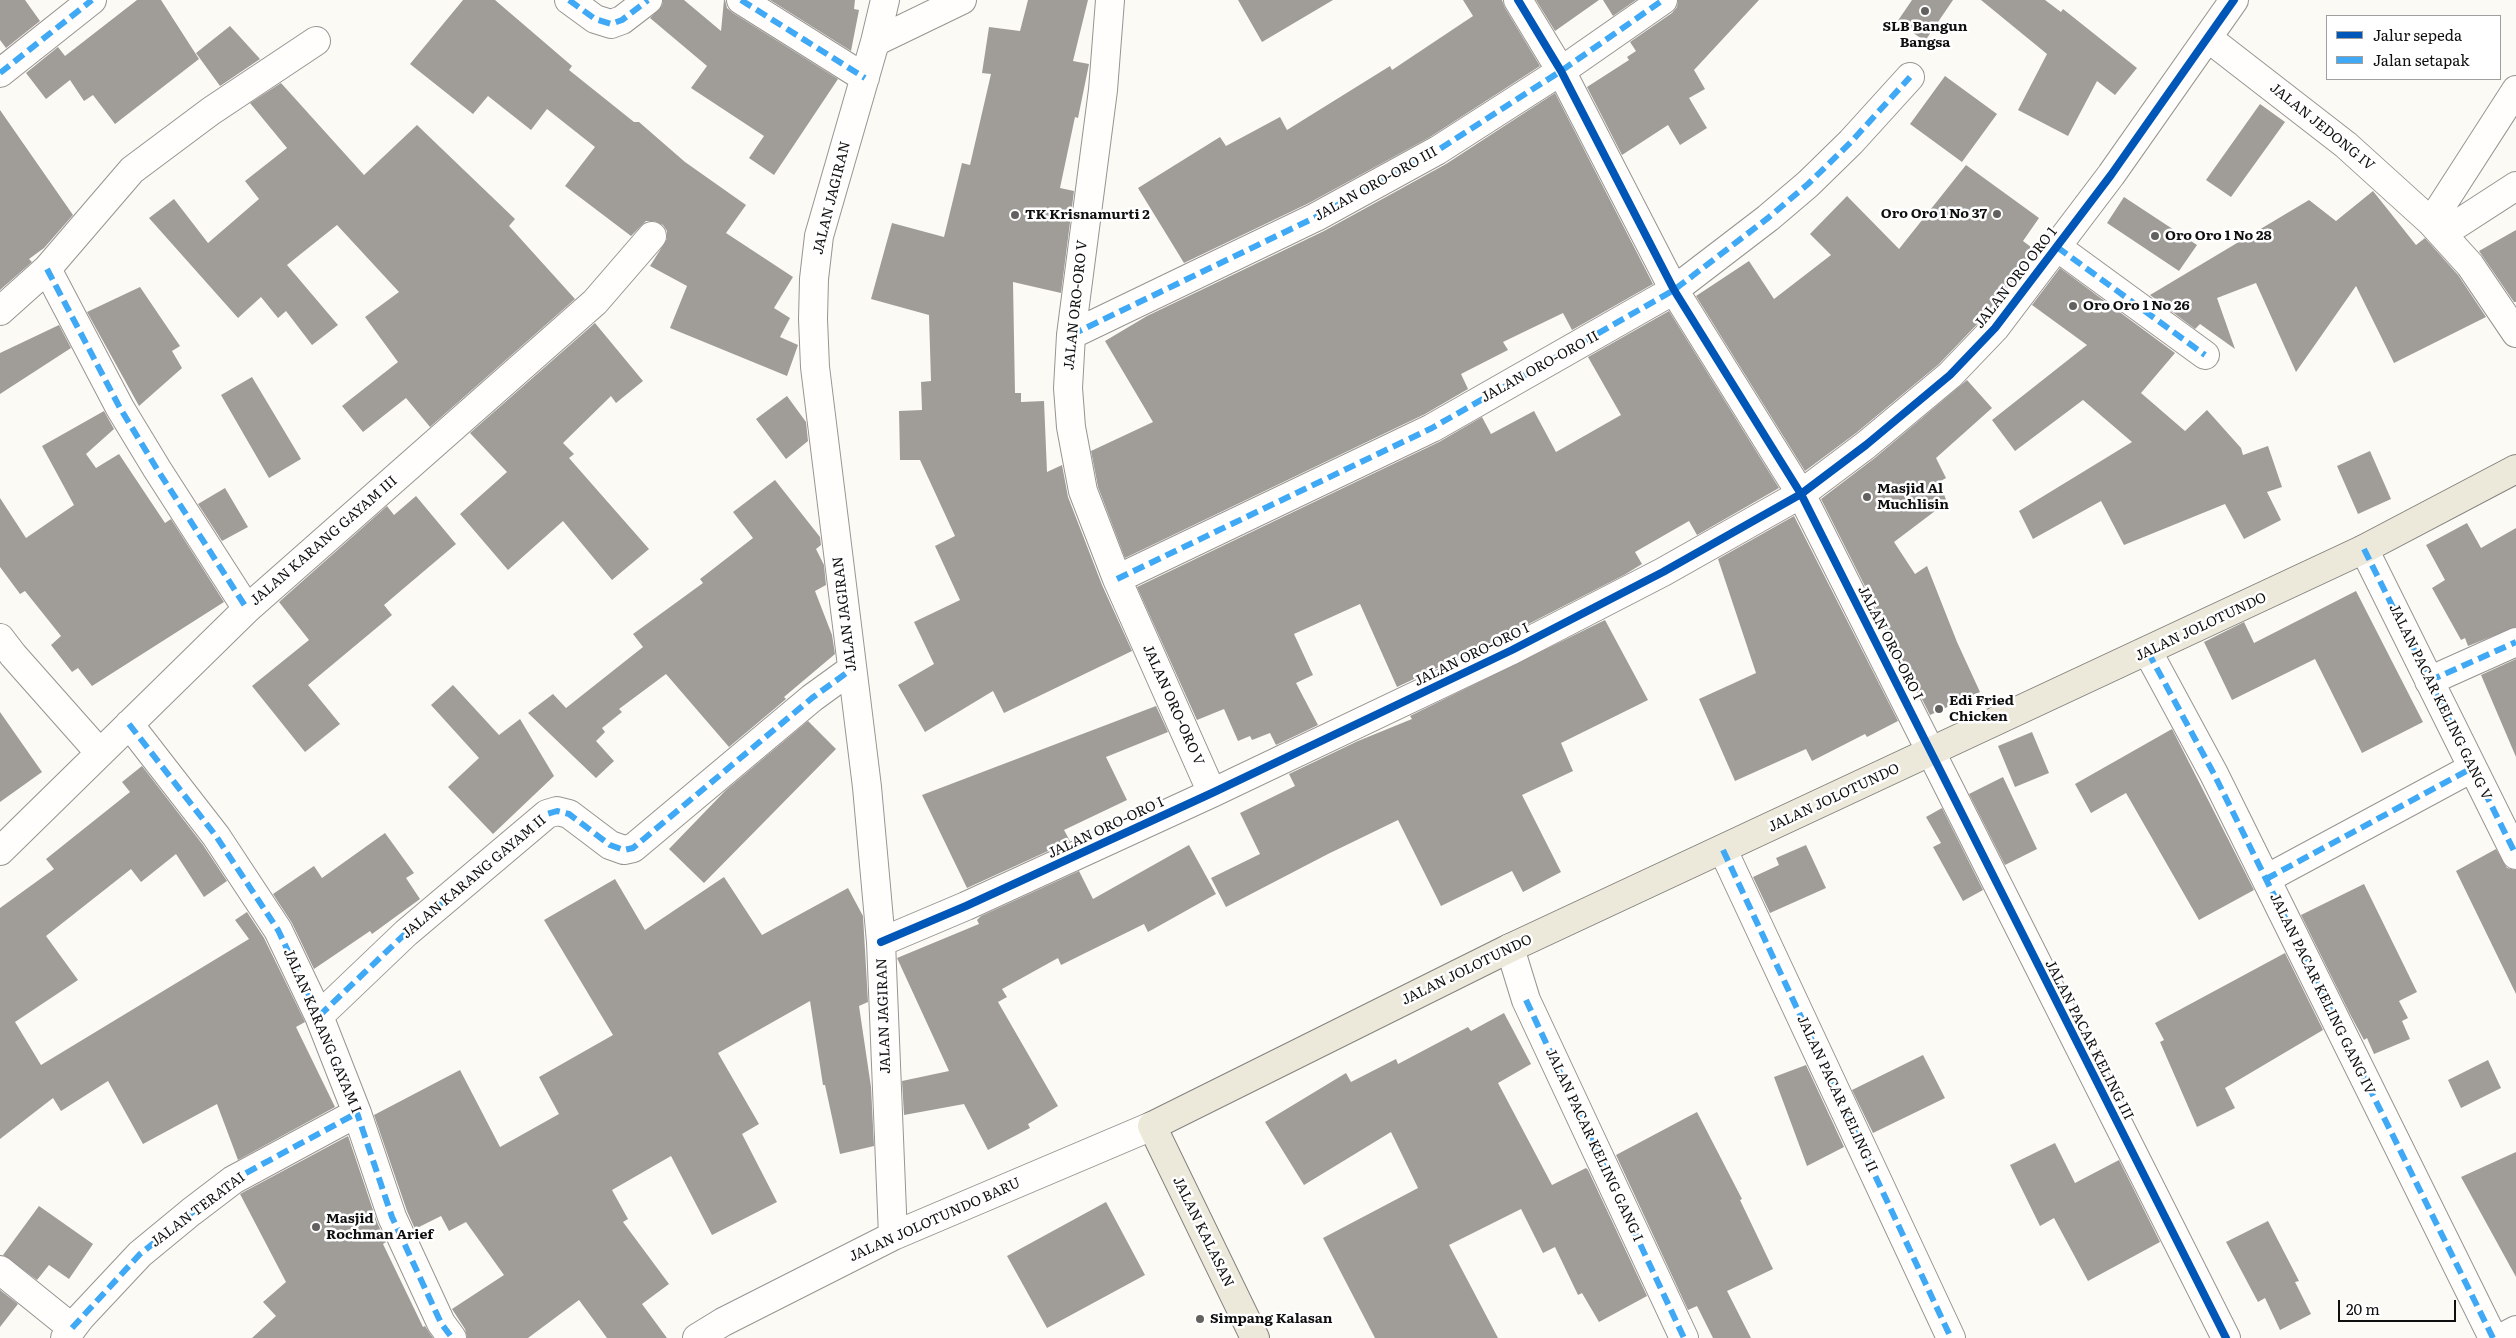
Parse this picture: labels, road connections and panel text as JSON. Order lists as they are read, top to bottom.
{
  "streets": {
    "main road": ["JALAN JOLOTUNDO", "JALAN KALASAN"],
    "street": [
      "JALAN JEDONG IV",
      "JALAN ORO-ORO III",
      "JALAN JAGIRAN",
      "JALAN ORO ORO 1",
      "JALAN ORO-ORO V",
      "JALAN ORO-ORO II",
      "JALAN KARANG GAYAM III",
      "JALAN ORO-ORO I",
      "JALAN PACAR KELING GANG V",
      "JALAN KARANG GAYAM II",
      "JALAN PACAR KELING GANG IV",
      "JALAN KARANG GAYAM I",
      "JALAN PACAR KELING III",
      "JALAN PACAR KELING II",
      "JALAN PACAR KELING GANG I",
      "JALAN TERATAI",
      "JALAN JOLOTUNDO BARU"
    ]
  },
  "crossings": [
    ["JALAN JEDONG IV", "JALAN ORO ORO 1"],
    ["JALAN ORO-ORO III", "JALAN ORO-ORO V"],
    ["JALAN JAGIRAN", "JALAN ORO-ORO I"],
    ["JALAN JAGIRAN", "JALAN KARANG GAYAM II"],
    ["JALAN JAGIRAN", "JALAN JOLOTUNDO BARU"],
    ["JALAN ORO ORO 1", "JALAN ORO-ORO I"],
    ["JALAN ORO-ORO V", "JALAN ORO-ORO II"],
    ["JALAN ORO-ORO V", "JALAN ORO-ORO I"],
    ["JALAN KARANG GAYAM III", "JALAN KARANG GAYAM I"],
    ["JALAN JOLOTUNDO", "JALAN ORO-ORO I"],
    ["JALAN JOLOTUNDO", "JALAN PACAR KELING GANG V"],
    ["JALAN JOLOTUNDO", "JALAN PACAR KELING GANG IV"],
    ["JALAN JOLOTUNDO", "JALAN PACAR KELING III"],
    ["JALAN JOLOTUNDO", "JALAN PACAR KELING II"],
    ["JALAN JOLOTUNDO", "JALAN PACAR KELING GANG I"],
    ["JALAN JOLOTUNDO", "JALAN JOLOTUNDO BARU"],
    ["JALAN JOLOTUNDO", "JALAN KALASAN"],
    ["JALAN ORO-ORO I", "JALAN PACAR KELING III"],
    ["JALAN KARANG GAYAM II", "JALAN KARANG GAYAM I"],
    ["JALAN KARANG GAYAM I", "JALAN TERATAI"],
    ["JALAN JOLOTUNDO BARU", "JALAN KALASAN"]
  ],
  "places": [
    "SLB Bangun Bangsa",
    "Oro Oro 1 No 37",
    "TK Krisnamurti 2",
    "Oro Oro 1 No 28",
    "Oro Oro 1 No 26",
    "Masjid Al Muchlisin",
    "Edi Fried Chicken",
    "Masjid Rochman Arief",
    "Simpang Kalasan"
  ],
  "legend": ["Jalur sepeda", "Jalan setapak"],
  "scale_bar": "20 m"
}
